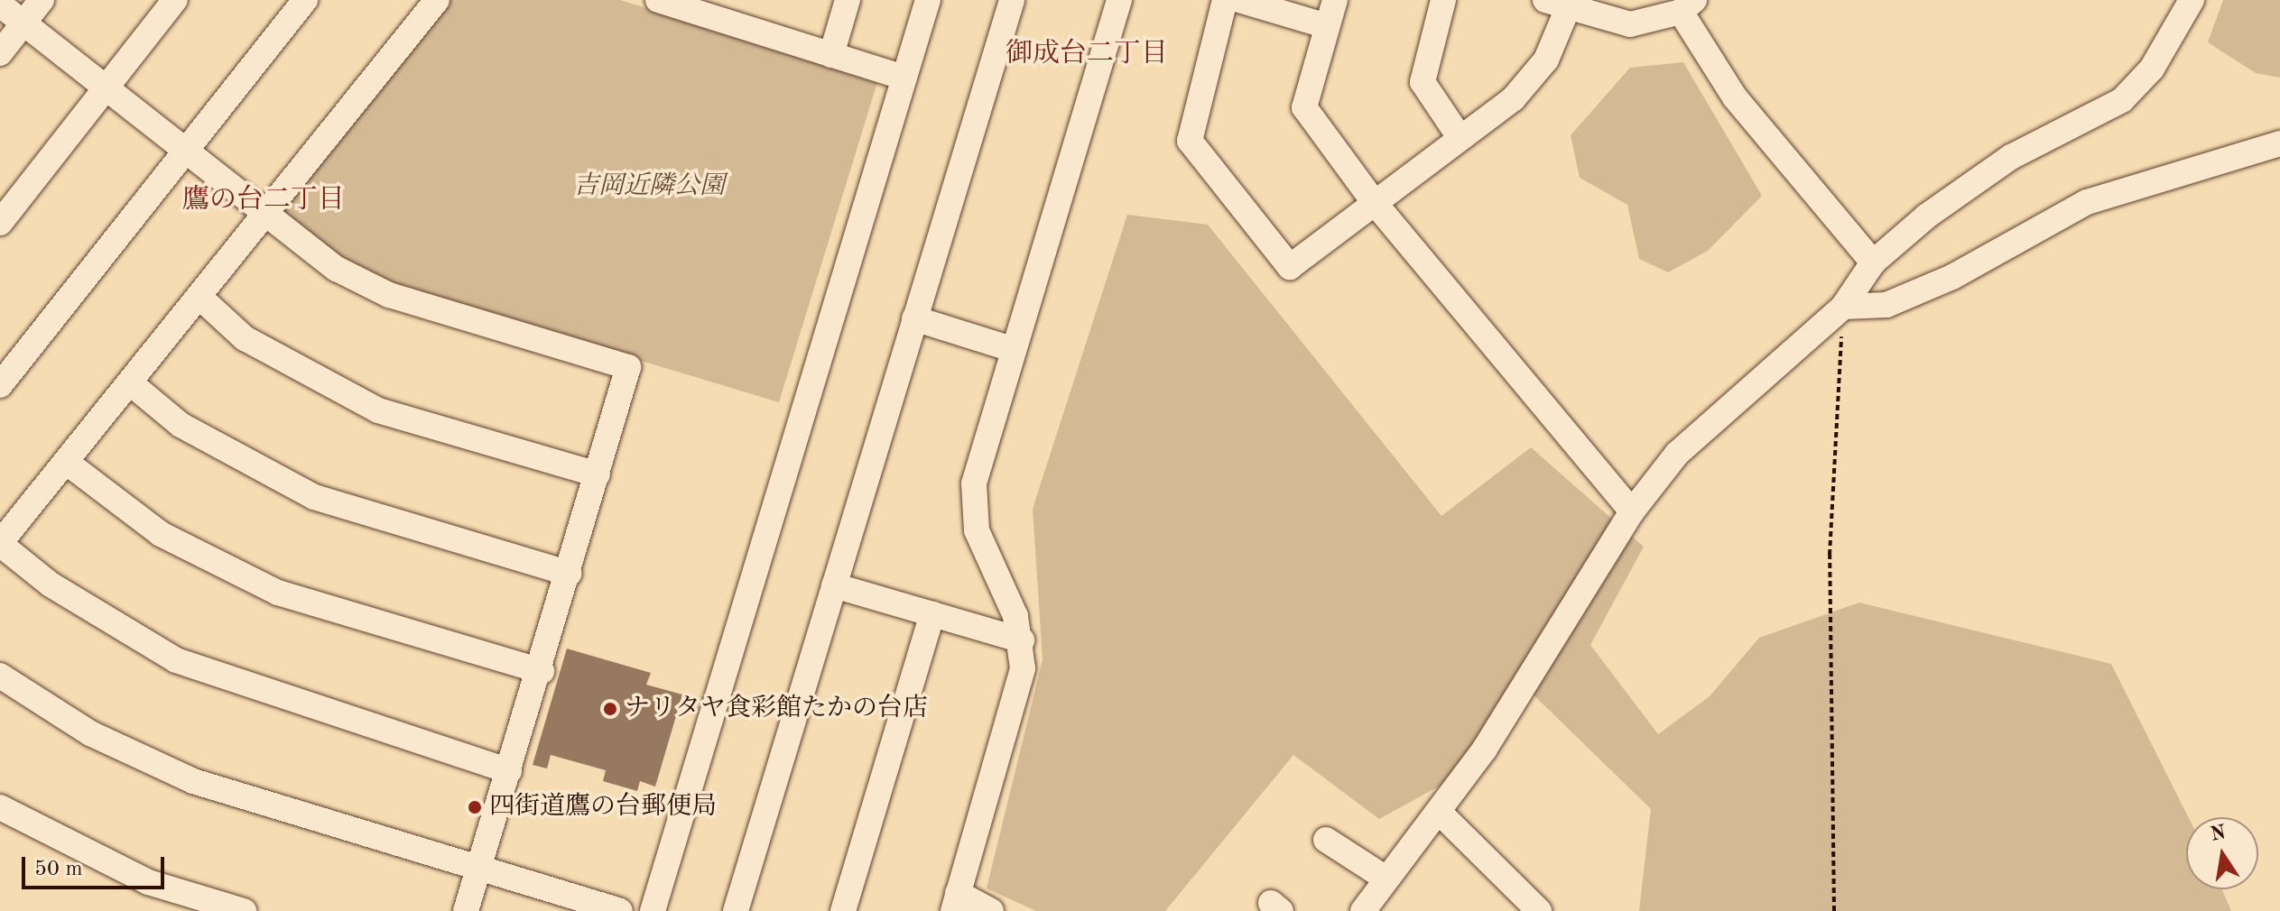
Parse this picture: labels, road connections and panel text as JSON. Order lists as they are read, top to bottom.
{
  "districts": ["御成台二丁目", "鷹の台二丁目"],
  "parks": ["吉岡近隣公園"],
  "places": ["ナリタヤ食彩館たかの台店", "四街道鷹の台郵便局"],
  "scale_bar": "50 m",
  "north": "top"
}
